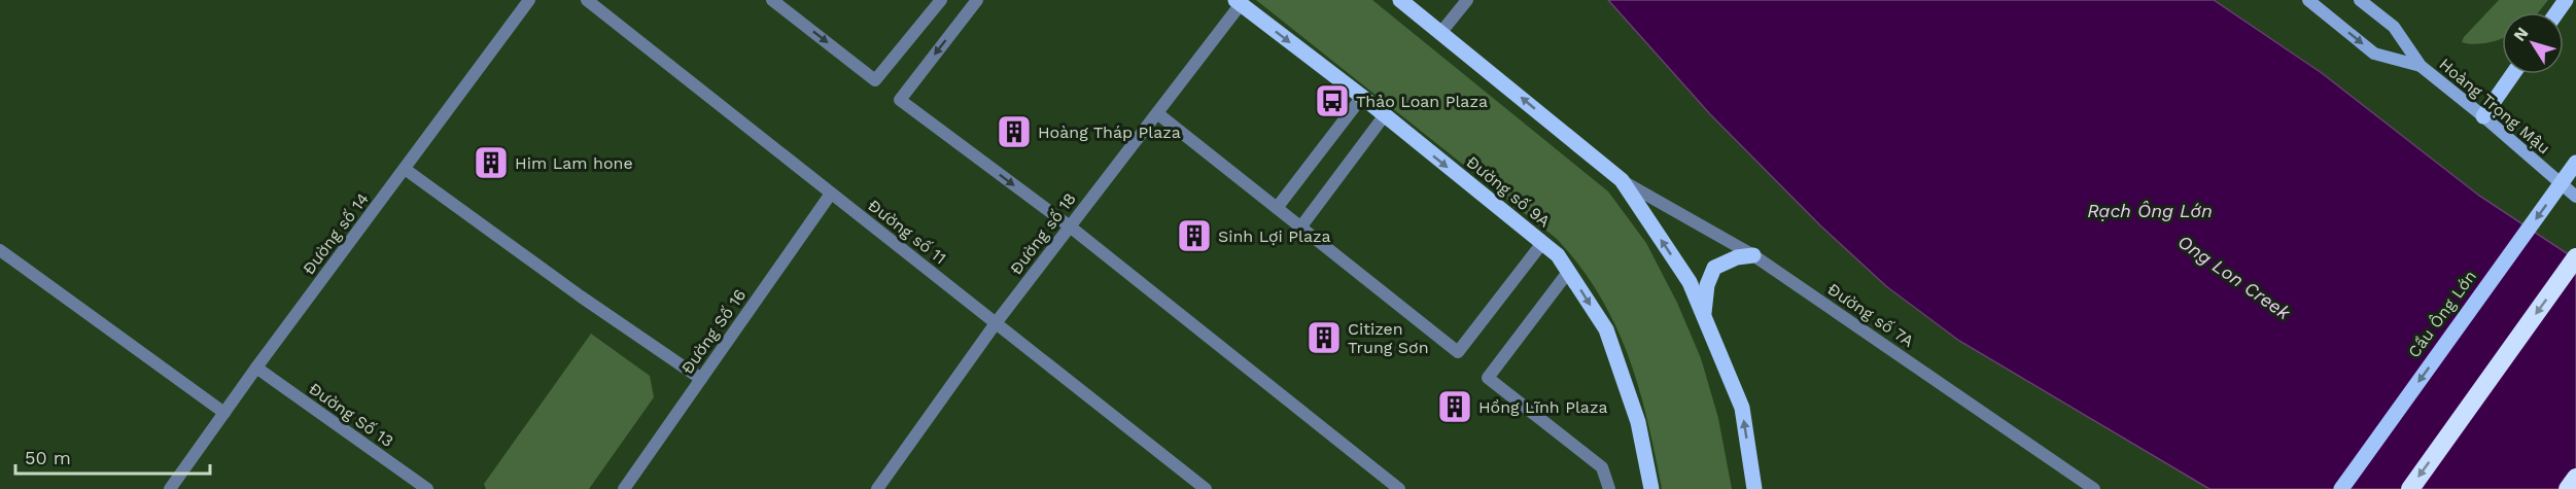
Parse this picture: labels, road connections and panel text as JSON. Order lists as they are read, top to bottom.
{
  "streets": {
    "main road": ["Hoàng Trọng Mậu", "Đường số 9A", "Cầu Ông Lớn"],
    "street": [
      "Đường số 11",
      "Đường số 14",
      "Đường số 18",
      "Đường số 7A",
      "Đường Số 16",
      "Đường Số 13"
    ]
  },
  "crossings": [
    ["Đường số 9A", "Đường số 18"],
    ["Đường số 11", "Đường số 18"],
    ["Đường số 11", "Đường Số 16"],
    ["Đường số 14", "Đường Số 13"]
  ],
  "one_way": ["Cầu Ông Lớn"],
  "water": ["Rạch Ông Lớn", "Ong Lon Creek"],
  "places": {
    "bus stop": ["Thảo Loan Plaza"],
    "building": [
      "Hoàng Tháp Plaza",
      "Him Lam hone",
      "Sinh Lợi Plaza",
      "Citizen Trung Sơn",
      "Hồng Lĩnh Plaza"
    ]
  },
  "scale_bar": "50 m",
  "north": "top left"
}
